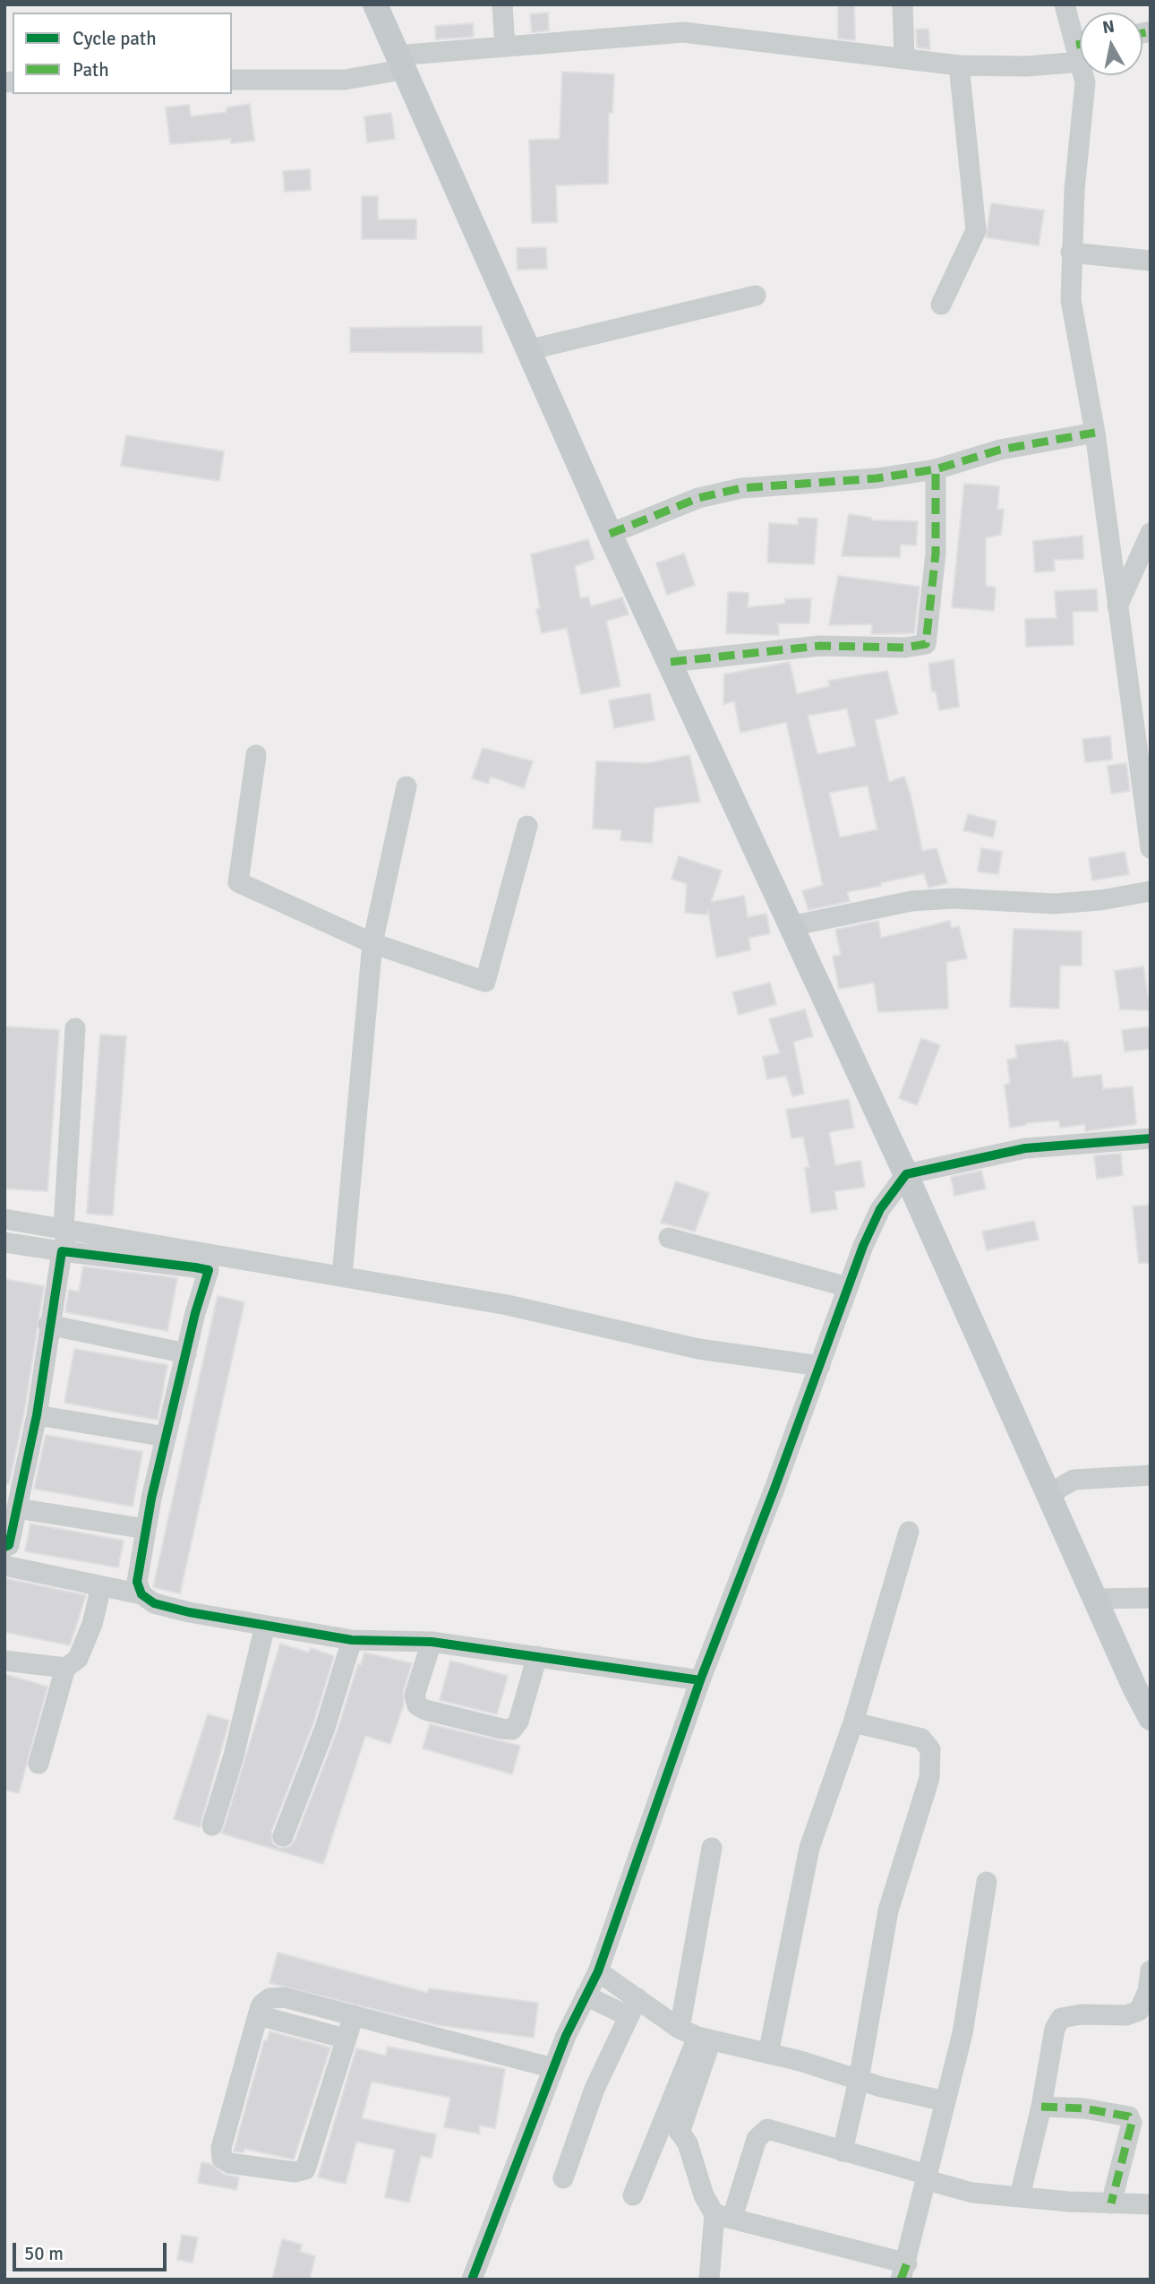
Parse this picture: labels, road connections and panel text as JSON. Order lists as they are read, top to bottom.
{
  "legend": ["Cycle path", "Path"],
  "scale_bar": "50 m",
  "north": "top"
}
